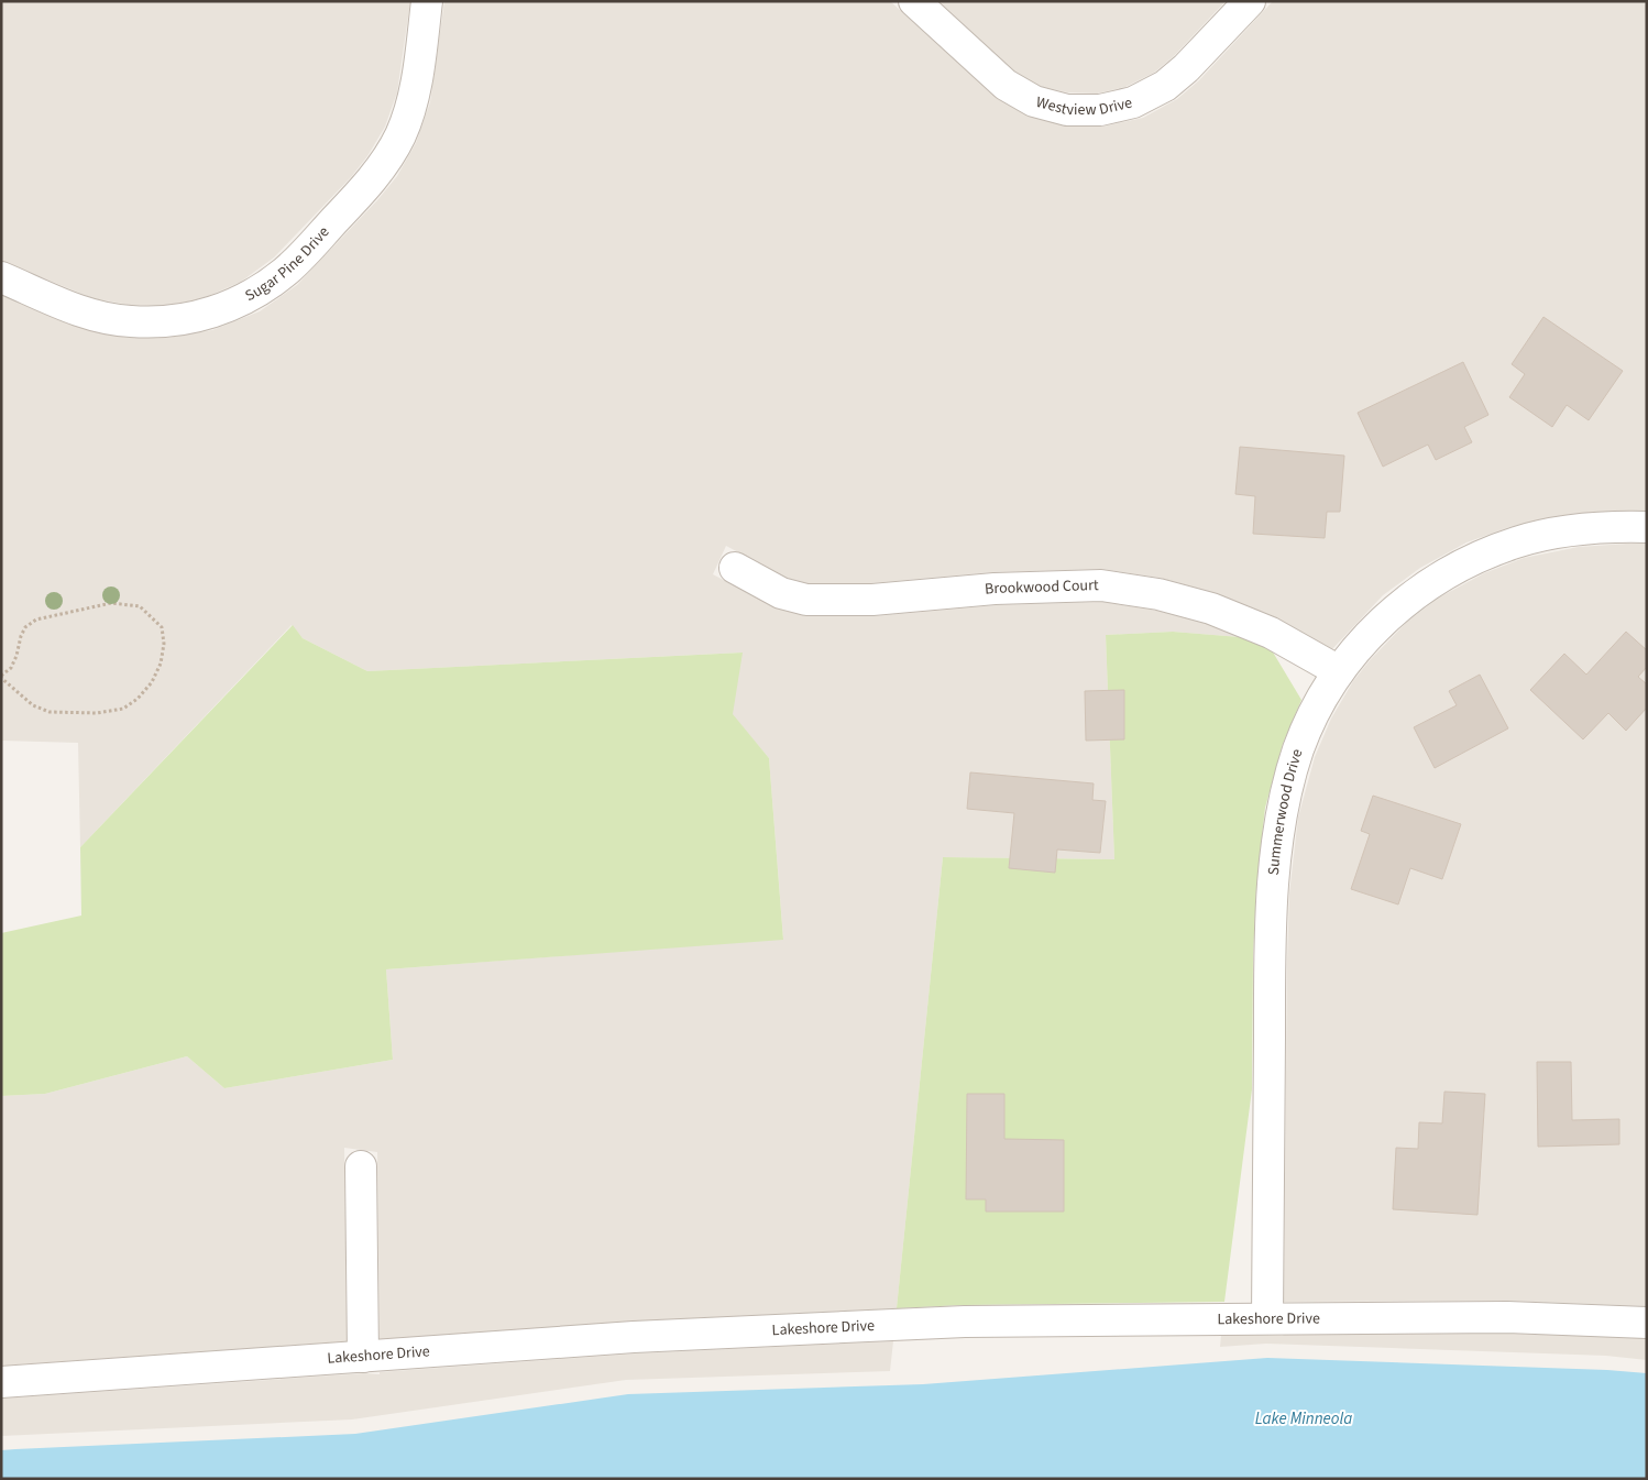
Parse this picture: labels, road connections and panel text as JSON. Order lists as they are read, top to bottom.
{
  "streets": {
    "street": [
      "Westview Drive",
      "Sugar Pine Drive",
      "Brookwood Court",
      "Summerwood Drive",
      "Lakeshore Drive"
    ]
  },
  "crossings": [
    ["Brookwood Court", "Summerwood Drive"],
    ["Summerwood Drive", "Lakeshore Drive"]
  ],
  "water": ["Lake Minneola"]
}
